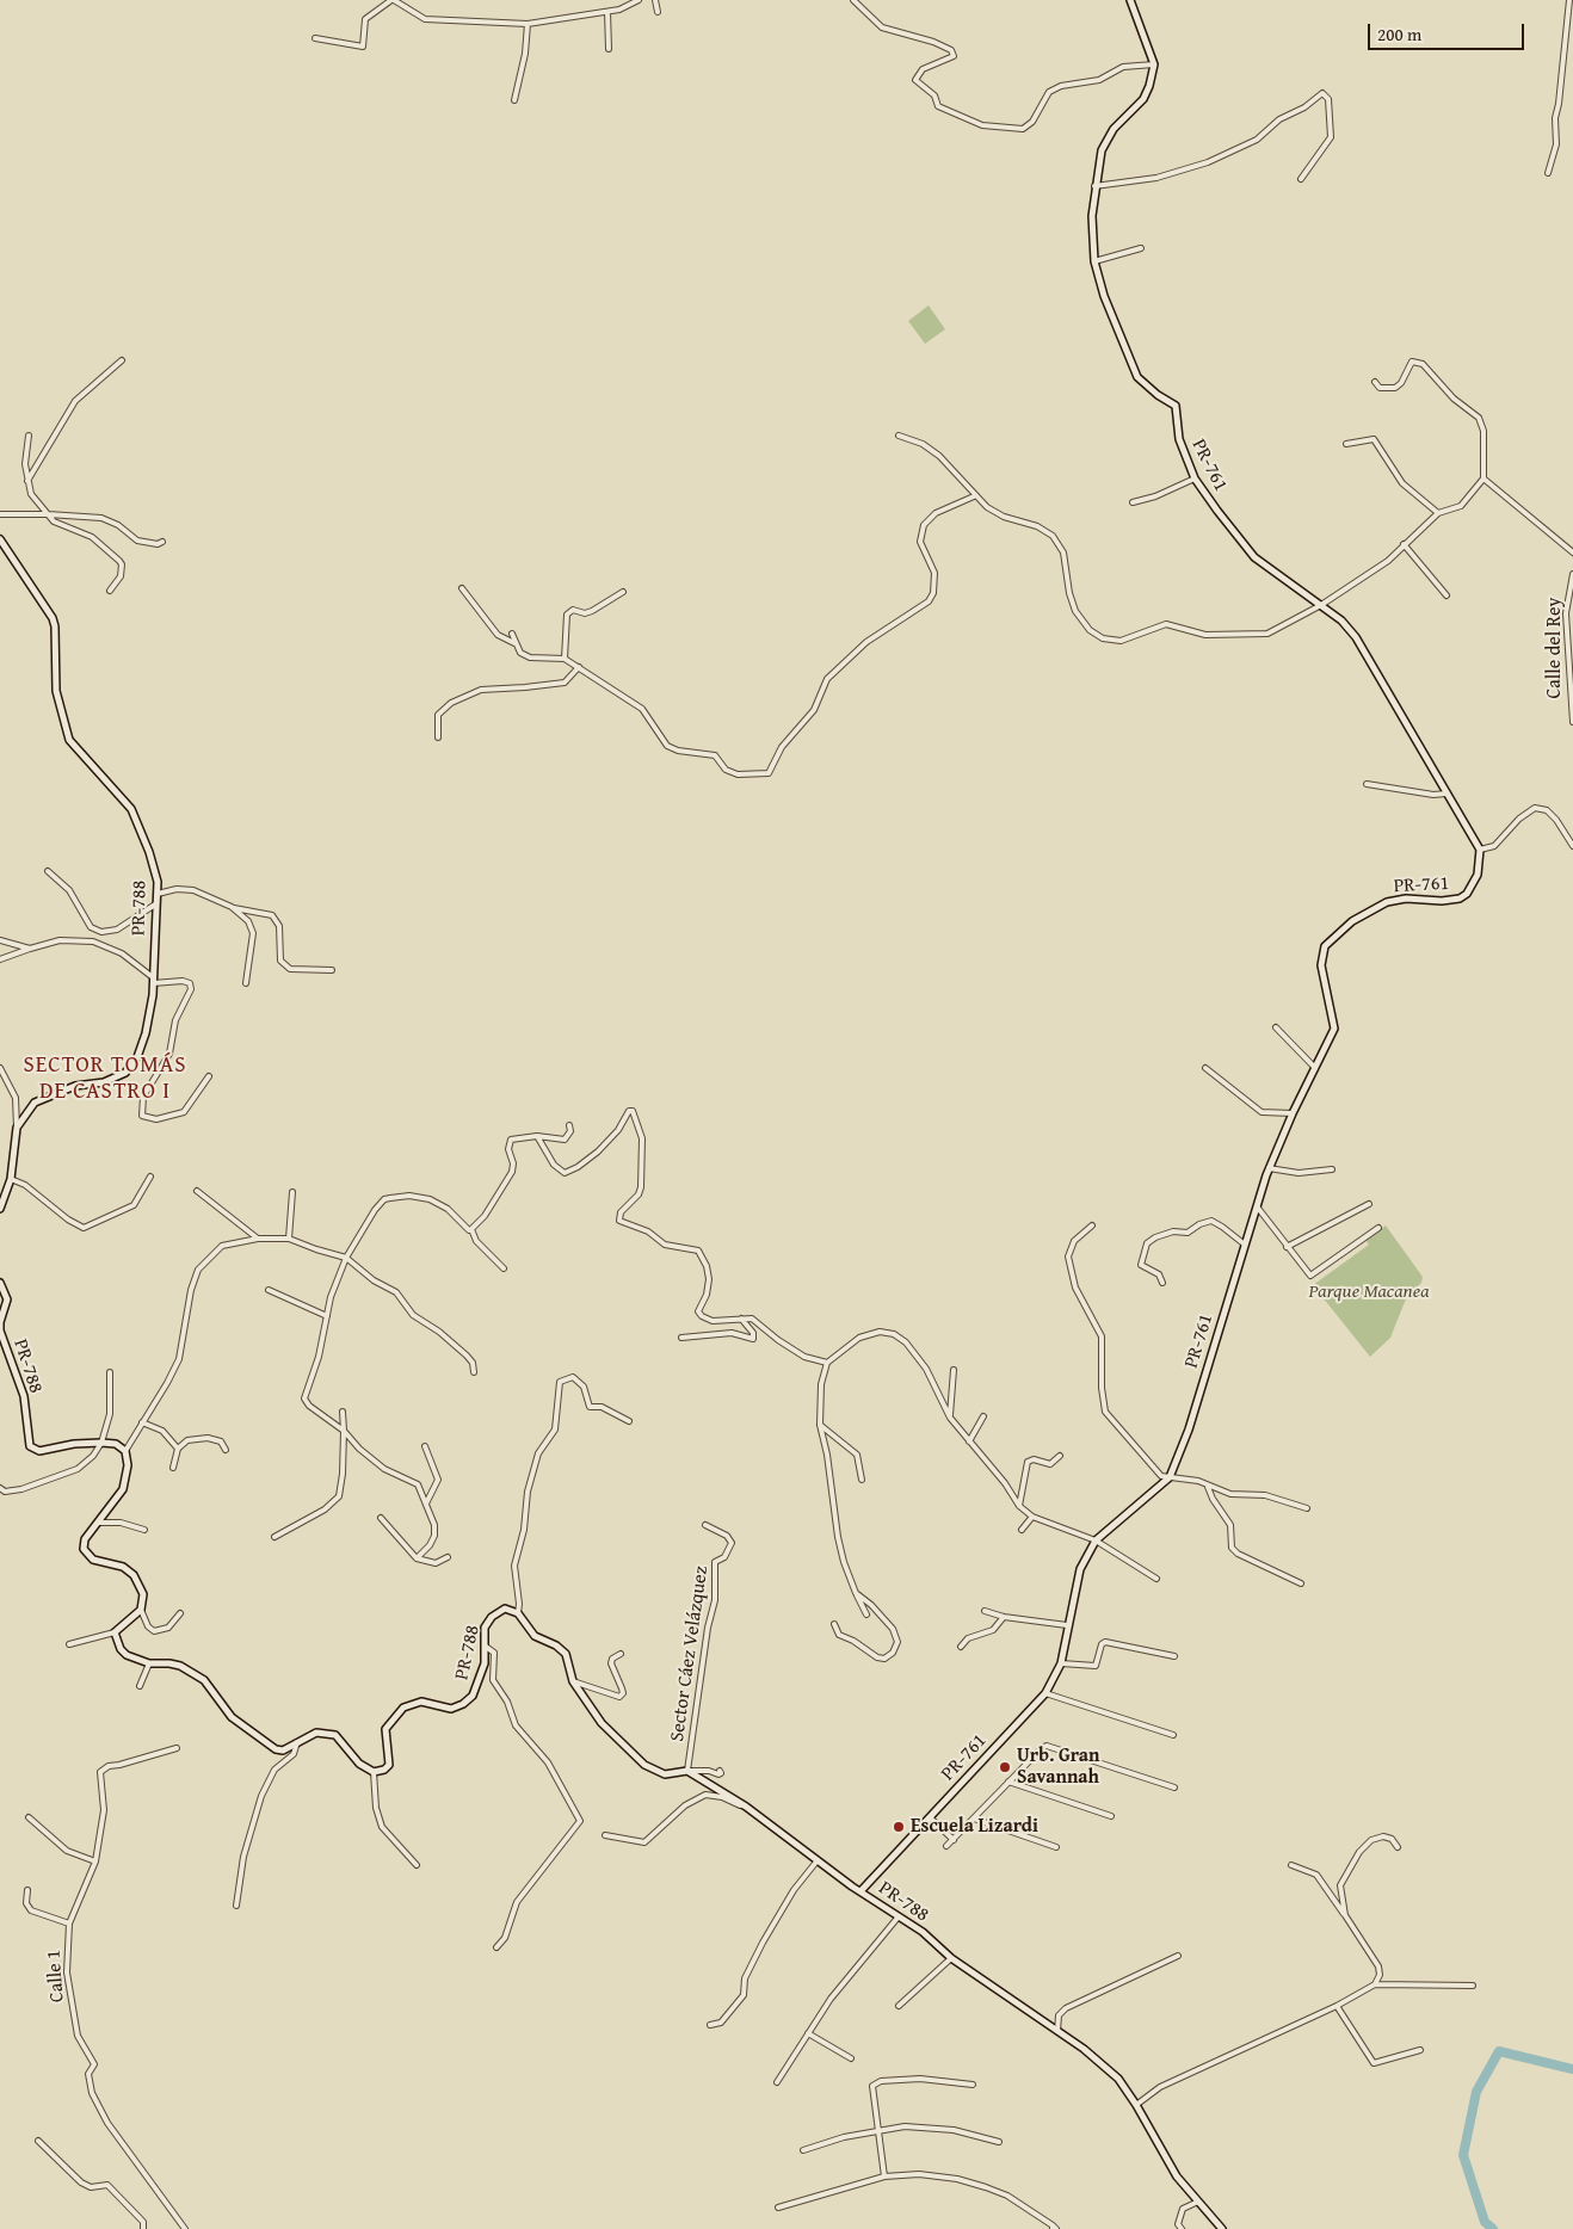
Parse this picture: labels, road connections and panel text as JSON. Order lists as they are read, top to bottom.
{
  "streets": {
    "street": [
      "PR-761",
      "Calle del Rey",
      "PR-788",
      "Sector Cáez Velázquez",
      "Calle 1"
    ]
  },
  "crossings": [
    ["PR-761", "PR-788"],
    ["PR-788", "Sector Cáez Velázquez"]
  ],
  "districts": ["SECTOR TOMÁS DE CASTRO I"],
  "parks": ["Parque Macanea"],
  "places": ["Urb. Gran Savannah", "Escuela Lizardi"],
  "scale_bar": "200 m"
}
